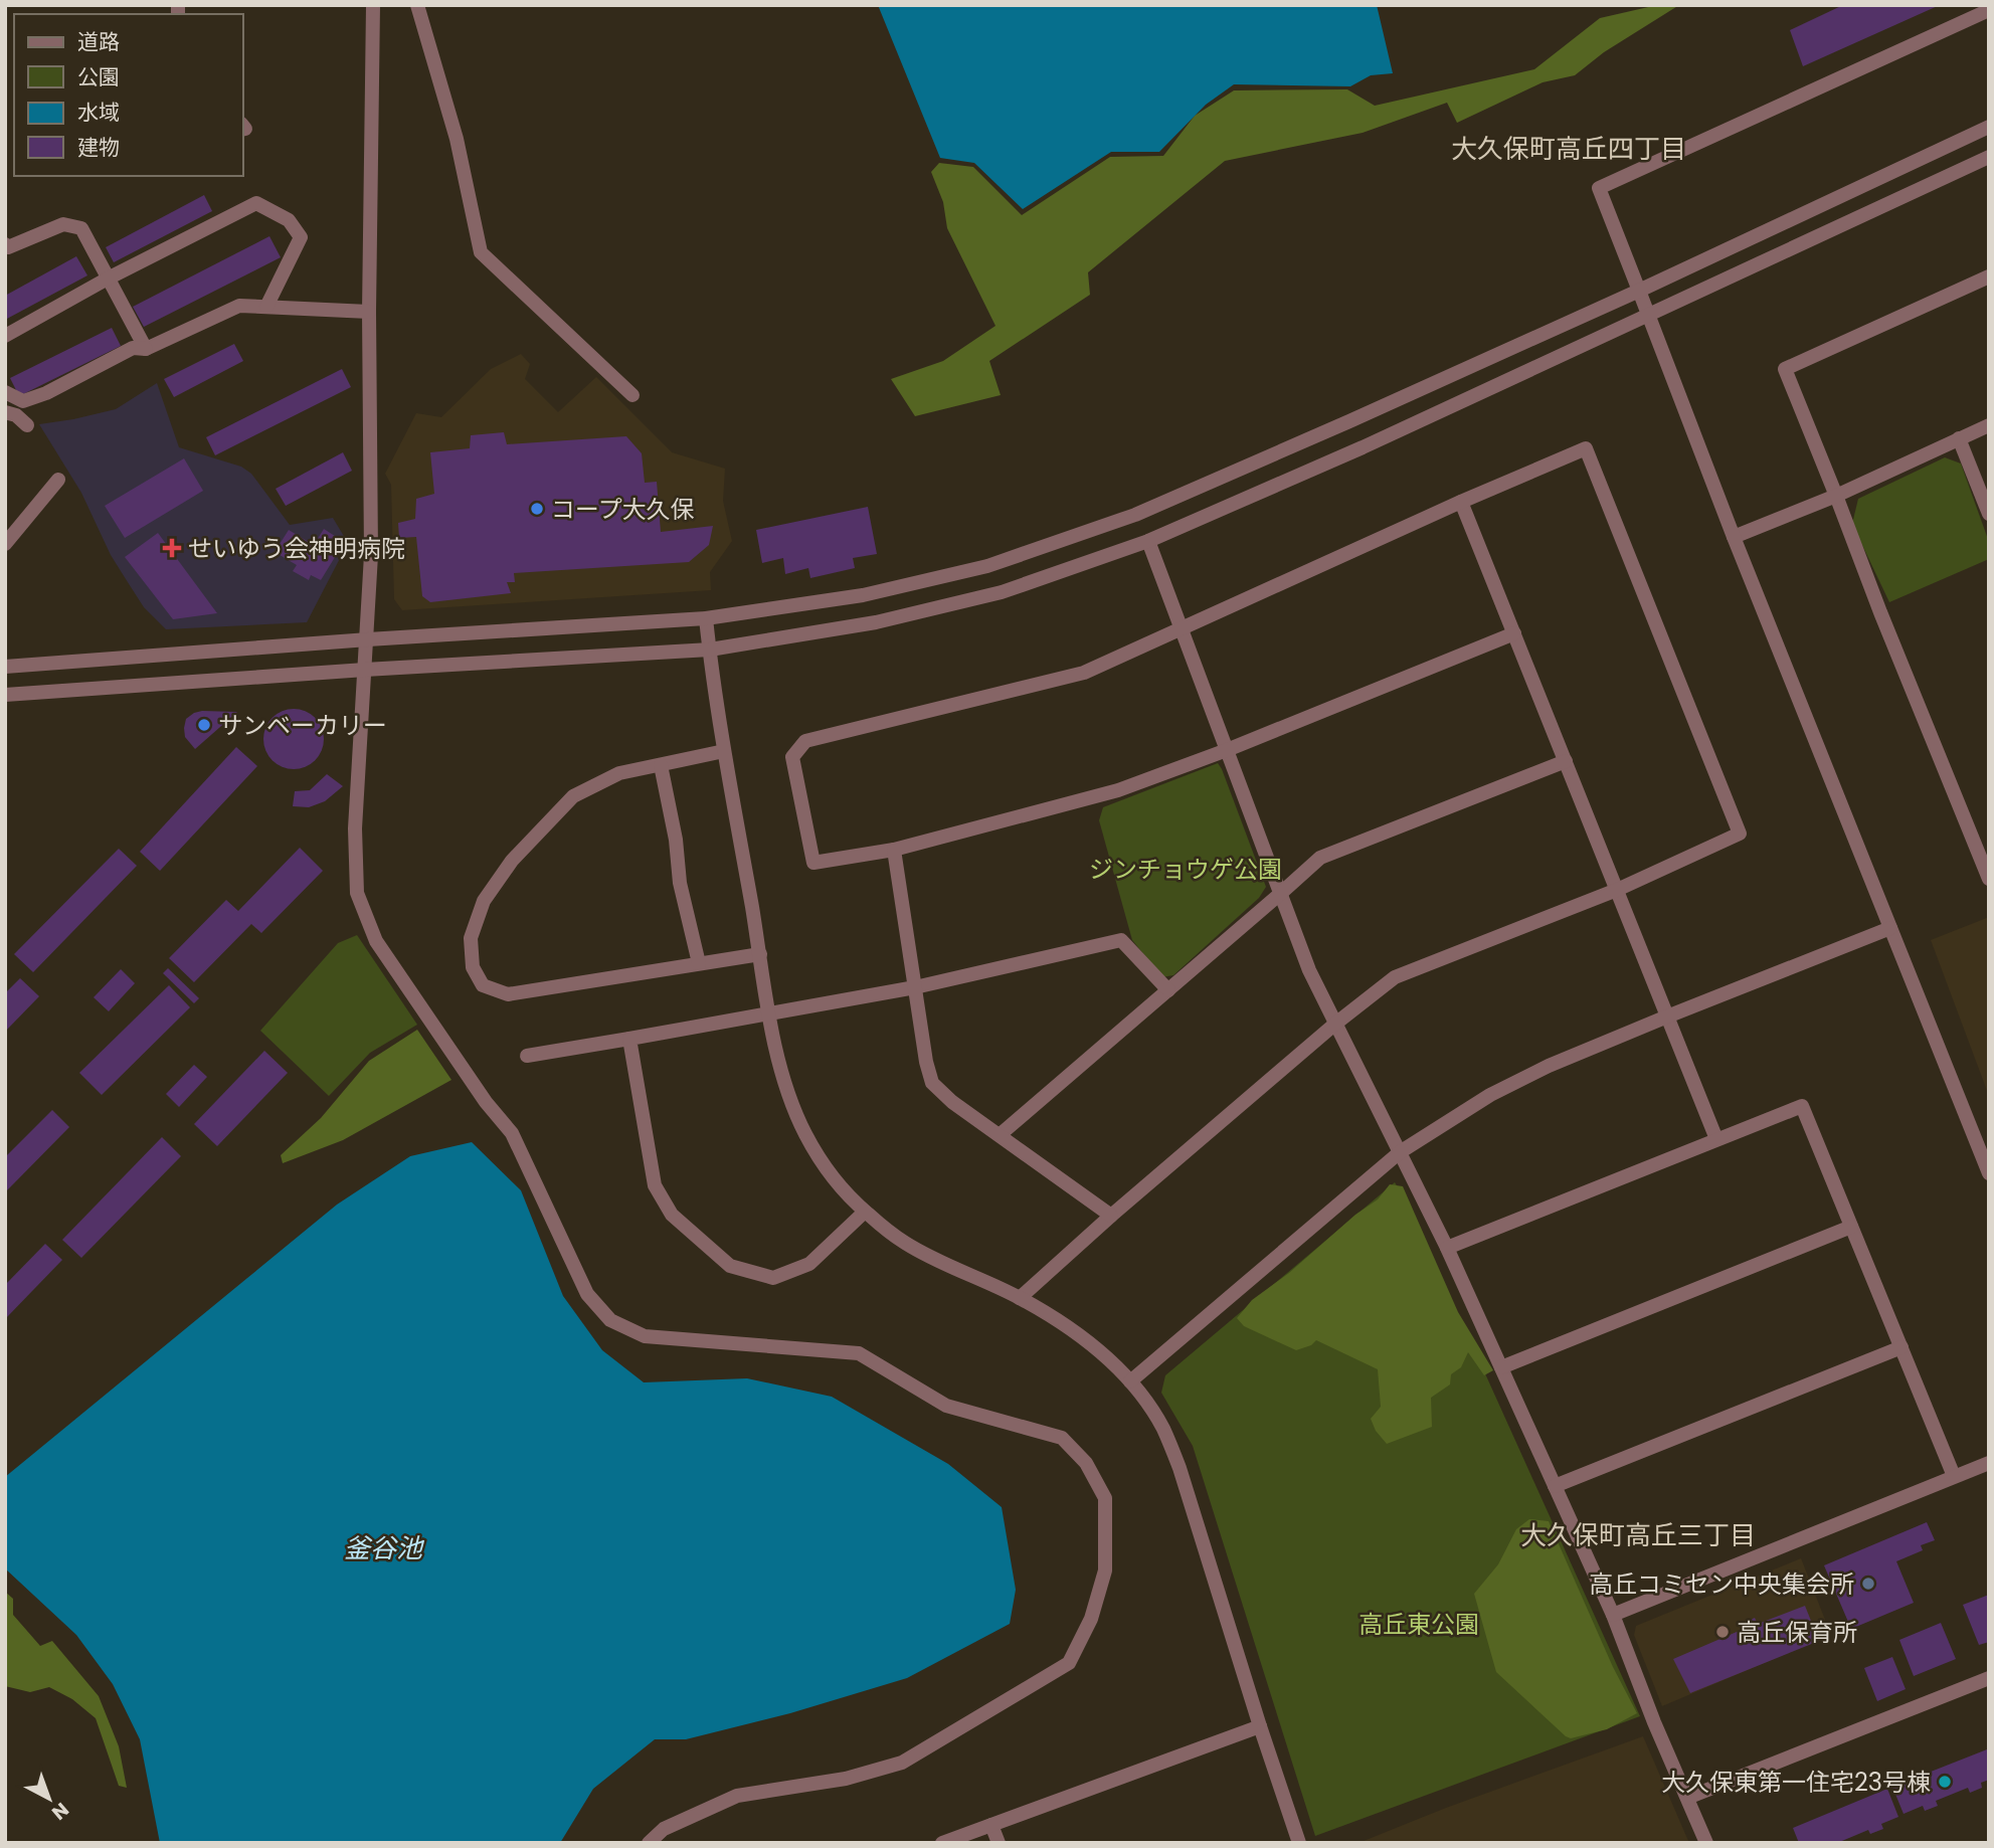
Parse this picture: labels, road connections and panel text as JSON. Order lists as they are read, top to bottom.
{
  "districts": ["大久保町高丘四丁目", "大久保町高丘三丁目"],
  "water": ["釜谷池"],
  "parks": ["ジンチョウゲ公園", "高丘東公園"],
  "places": {
    "other": [
      "コープ大久保",
      "サンベーカリー",
      "高丘コミセン中央集会所",
      "高丘保育所",
      "大久保東第一住宅23号棟"
    ],
    "health": ["せいゆう会神明病院"]
  },
  "legend": [
    "道路",
    "公園",
    "水域",
    "建物"
  ],
  "north": "bottom right"
}
